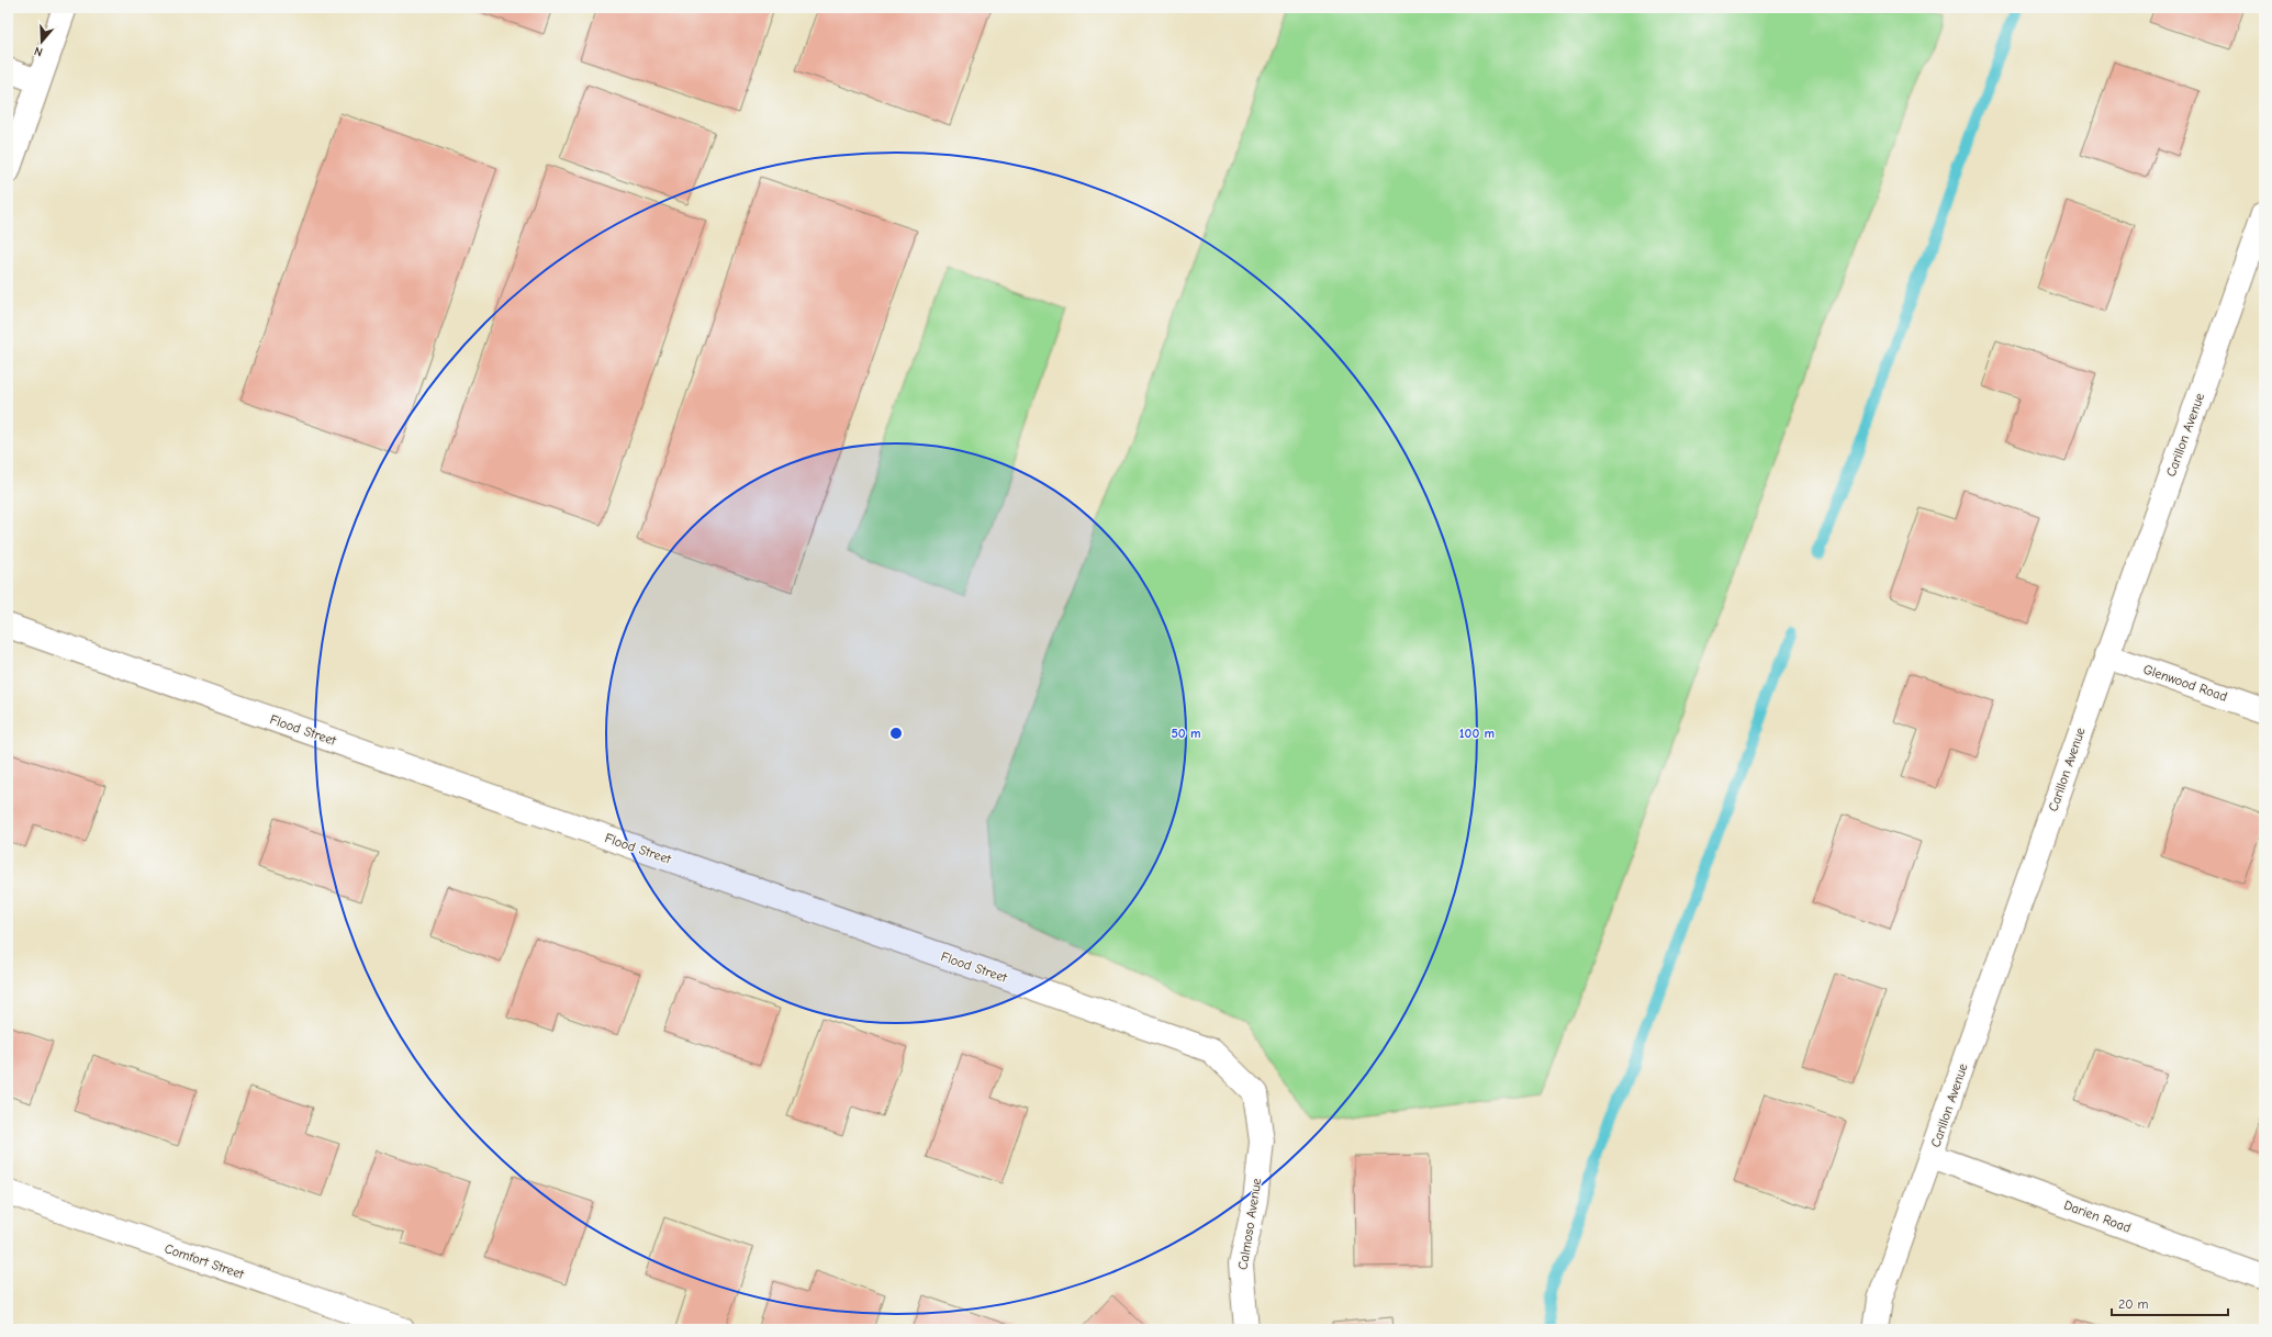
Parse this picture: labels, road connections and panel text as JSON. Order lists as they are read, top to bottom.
{
  "streets": {
    "street": [
      "Carillon Avenue",
      "Glenwood Road",
      "Flood Street",
      "Darien Road",
      "Calmoso Avenue",
      "Comfort Street"
    ]
  },
  "crossings": [
    ["Carillon Avenue", "Glenwood Road"],
    ["Carillon Avenue", "Darien Road"],
    ["Flood Street", "Calmoso Avenue"]
  ],
  "scale_bar": "20 m",
  "north": "bottom",
  "rings": ["50 m", "100 m"]
}
